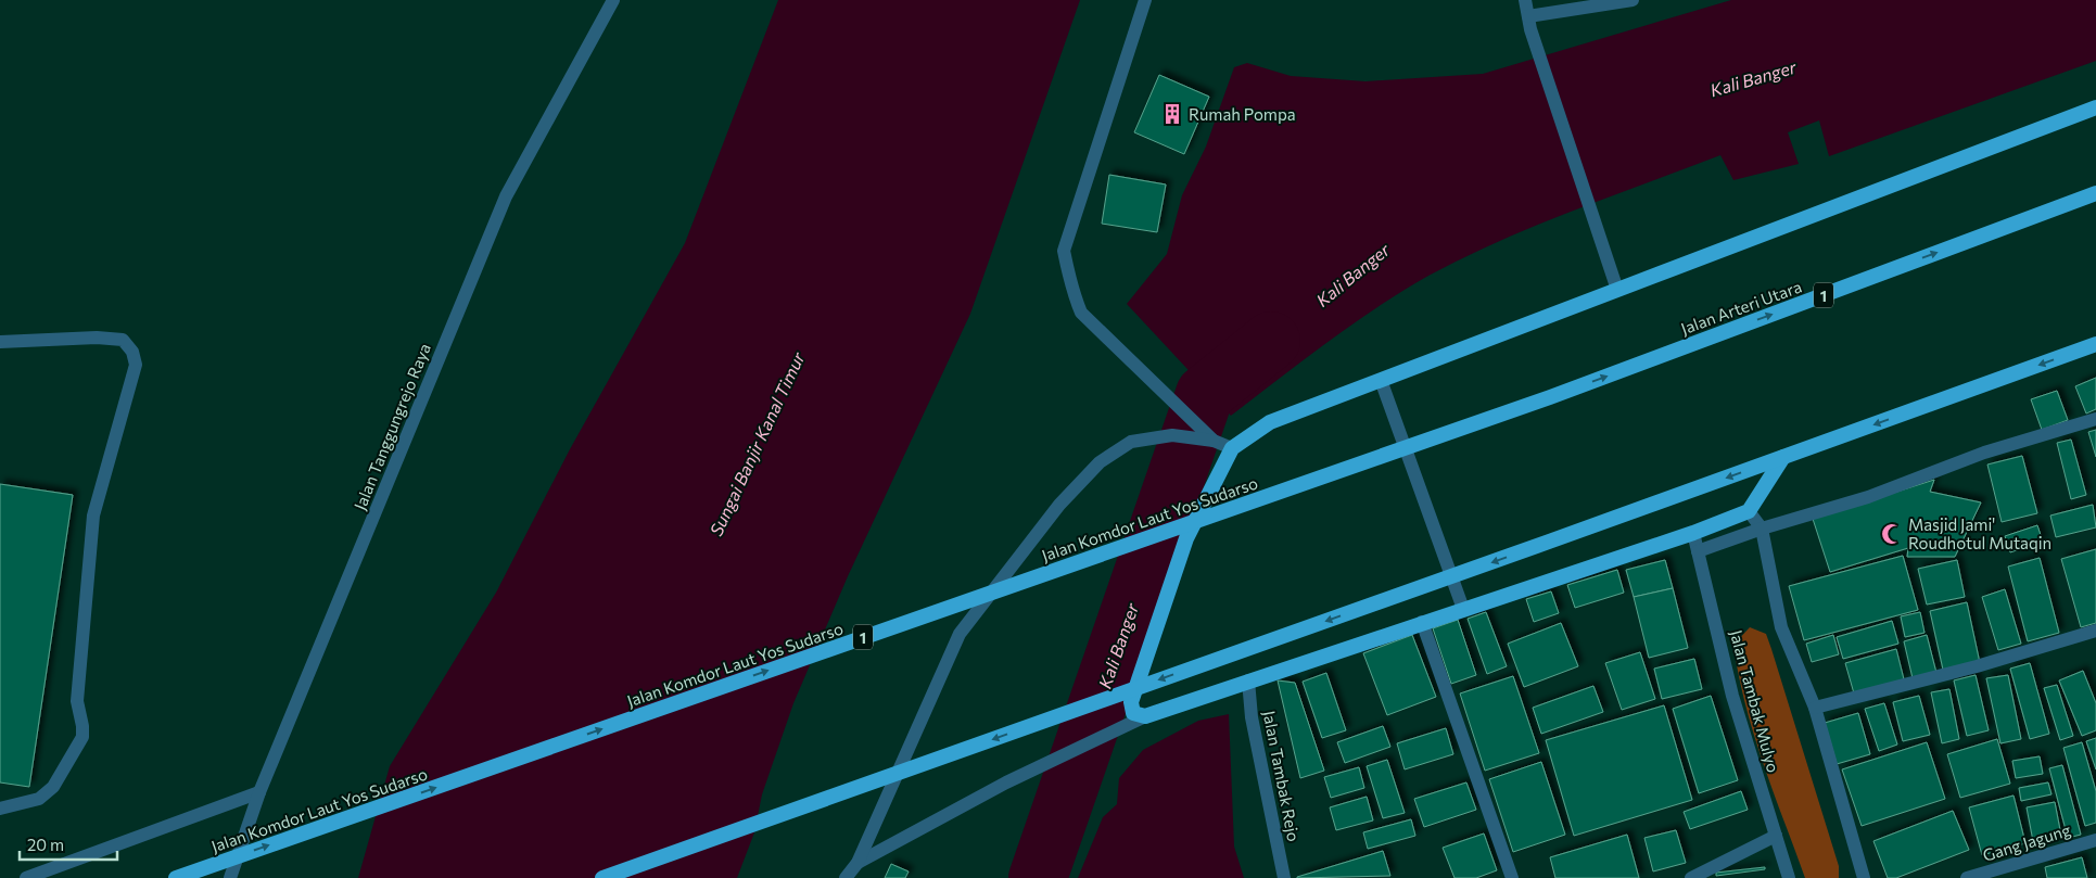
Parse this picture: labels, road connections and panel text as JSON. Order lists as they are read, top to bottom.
{
  "streets": {
    "highway": ["1", "Jalan Arteri Utara", "Jalan Komdor Laut Yos Sudarso"],
    "street": [
      "Jalan Tanggungrejo Raya",
      "Jalan Tambak Mulyo",
      "Jalan Tambak Rejo",
      "Gang Jagung"
    ]
  },
  "crossings": [
    ["Jalan Arteri Utara", "Jalan Komdor Laut Yos Sudarso"]
  ],
  "one_way": ["Jalan Komdor Laut Yos Sudarso"],
  "water": ["Kali Banger", "Sungai Banjir Kanal Timur"],
  "places": {
    "building": ["Rumah Pompa"],
    "mosque": ["Masjid Jami' Roudhotul Mutaqin"]
  },
  "scale_bar": "20 m"
}
